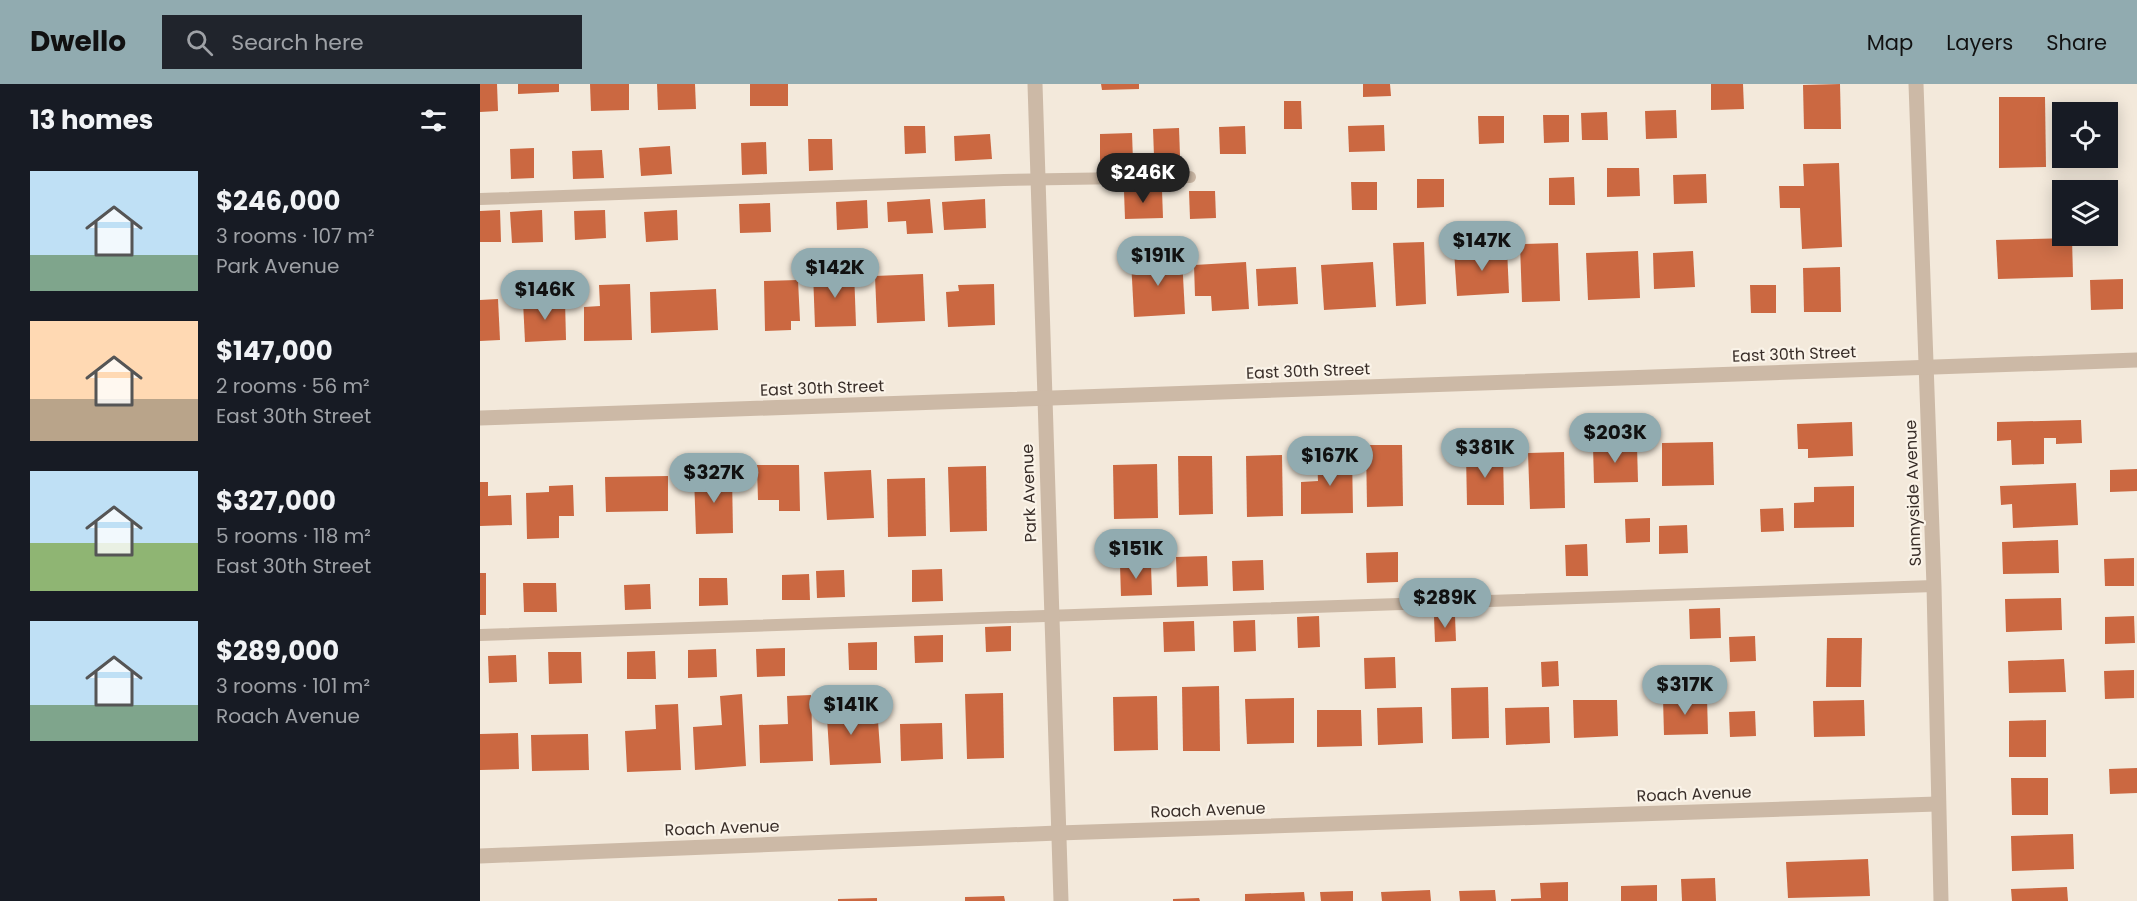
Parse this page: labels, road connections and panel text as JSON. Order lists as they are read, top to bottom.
{
  "streets": {
    "street": [
      "East 30th Street",
      "Park Avenue",
      "Sunnyside Avenue",
      "Roach Avenue"
    ]
  },
  "crossings": [
    ["East 30th Street", "Park Avenue"],
    ["East 30th Street", "Sunnyside Avenue"],
    ["Park Avenue", "Roach Avenue"],
    ["Sunnyside Avenue", "Roach Avenue"]
  ],
  "page": {
    "header": "Dwello",
    "search": "Search here",
    "nav": ["Map", "Layers", "Share"],
    "heading": "13 homes",
    "price": [
      "$246K",
      "$147K",
      "$191K",
      "$142K",
      "$146K",
      "$203K",
      "$381K",
      "$167K",
      "$327K",
      "$151K",
      "$289K",
      "$317K",
      "$141K"
    ],
    "list": [
      {
        "name": "$246,000",
        "note": "3 rooms · 107 m² · Park Avenue"
      },
      {
        "name": "$147,000",
        "note": "2 rooms · 56 m² · East 30th Street"
      },
      {
        "name": "$327,000",
        "note": "5 rooms · 118 m² · East 30th Street"
      },
      {
        "name": "$289,000",
        "note": "3 rooms · 101 m² · Roach Avenue"
      }
    ]
  }
}
